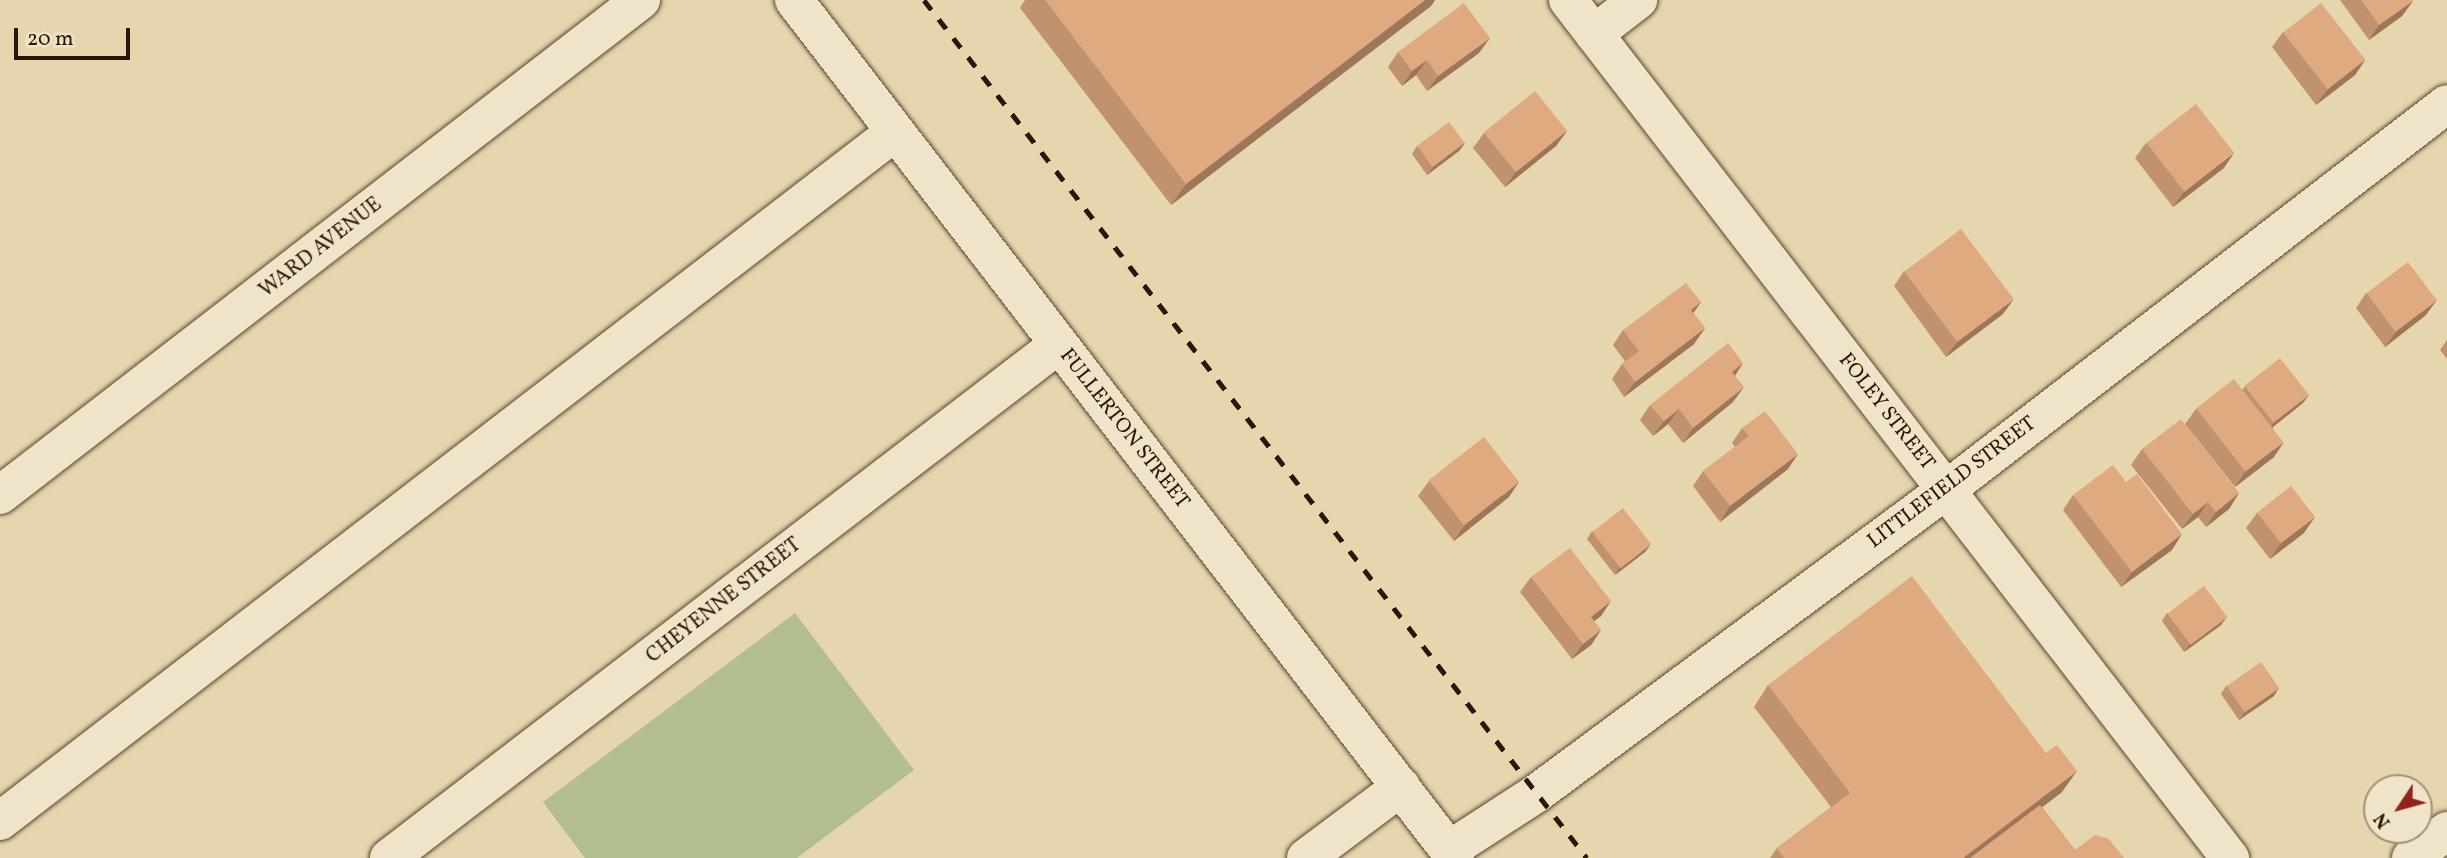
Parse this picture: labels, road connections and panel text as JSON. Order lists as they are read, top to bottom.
{
  "streets": {
    "street": [
      "WARD AVENUE",
      "FOLEY STREET",
      "FULLERTON STREET",
      "LITTLEFIELD STREET",
      "CHEYENNE STREET"
    ]
  },
  "crossings": [
    ["FOLEY STREET", "LITTLEFIELD STREET"],
    ["FULLERTON STREET", "LITTLEFIELD STREET"],
    ["FULLERTON STREET", "CHEYENNE STREET"]
  ],
  "scale_bar": "20 m",
  "north": "bottom left"
}
